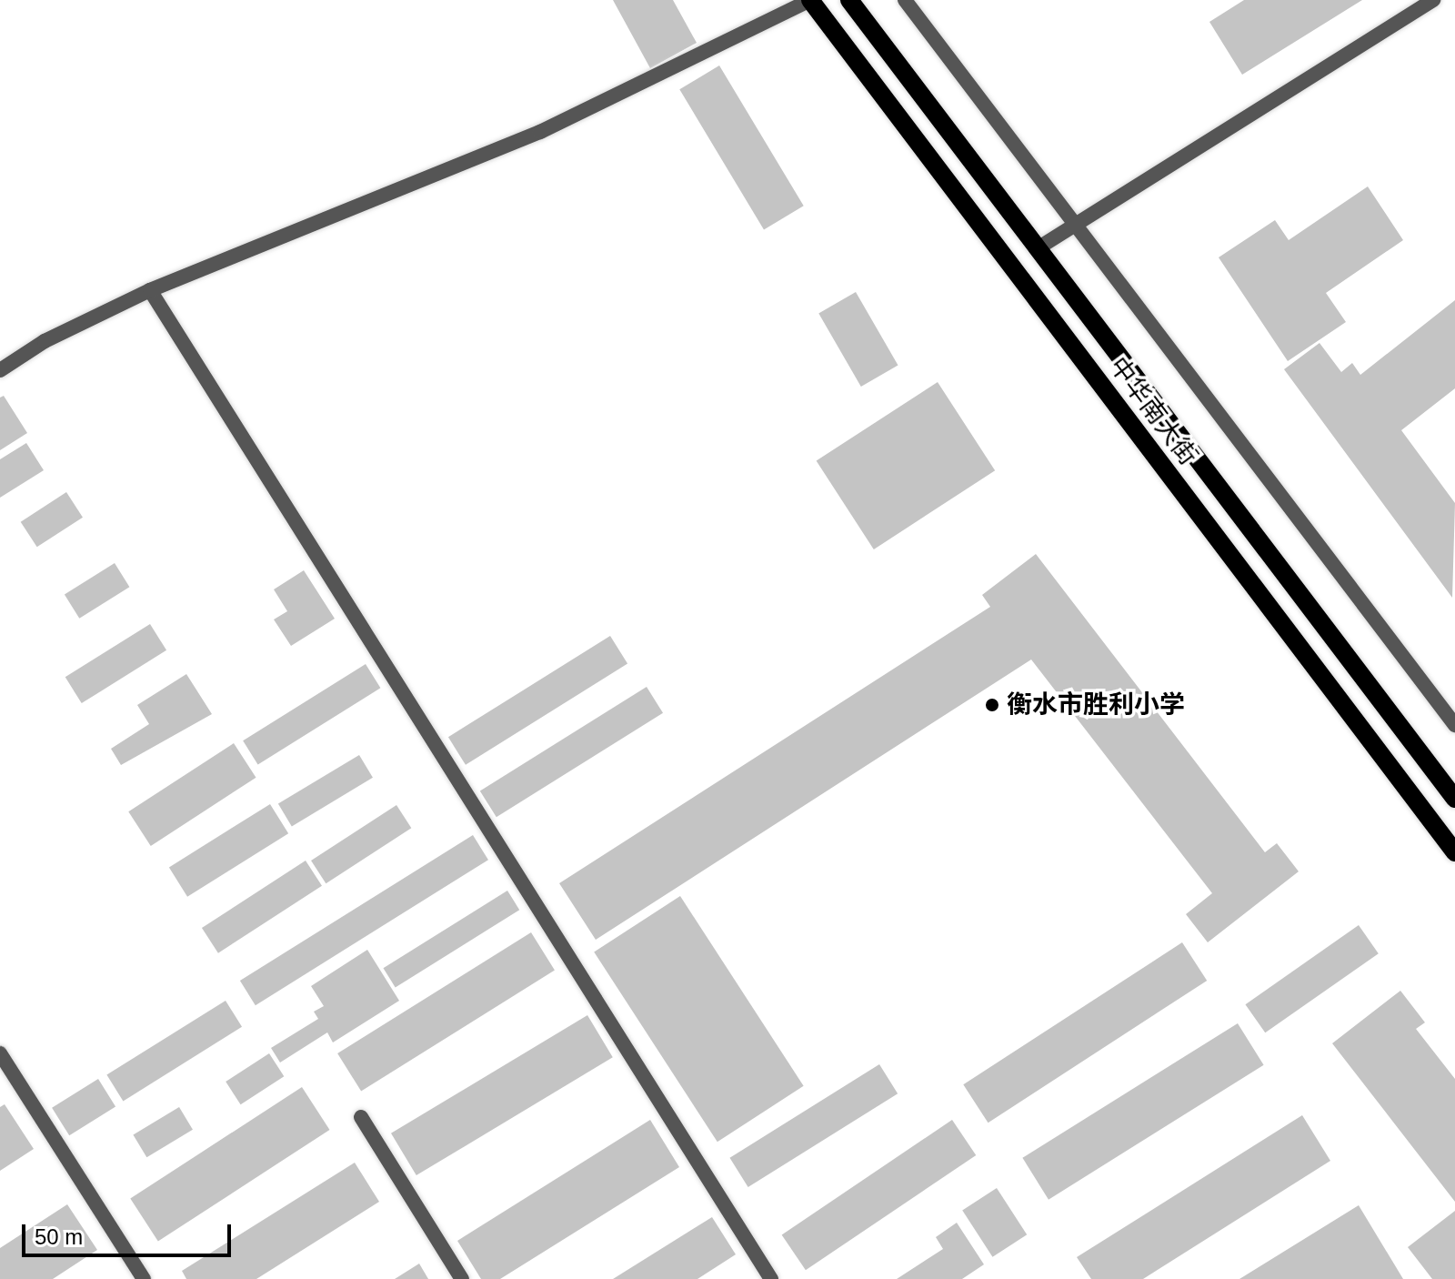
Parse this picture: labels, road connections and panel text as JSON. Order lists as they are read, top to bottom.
{
  "streets": {
    "main road": ["中华南大街"]
  },
  "places": ["衡水市胜利小学"],
  "scale_bar": "50 m"
}
